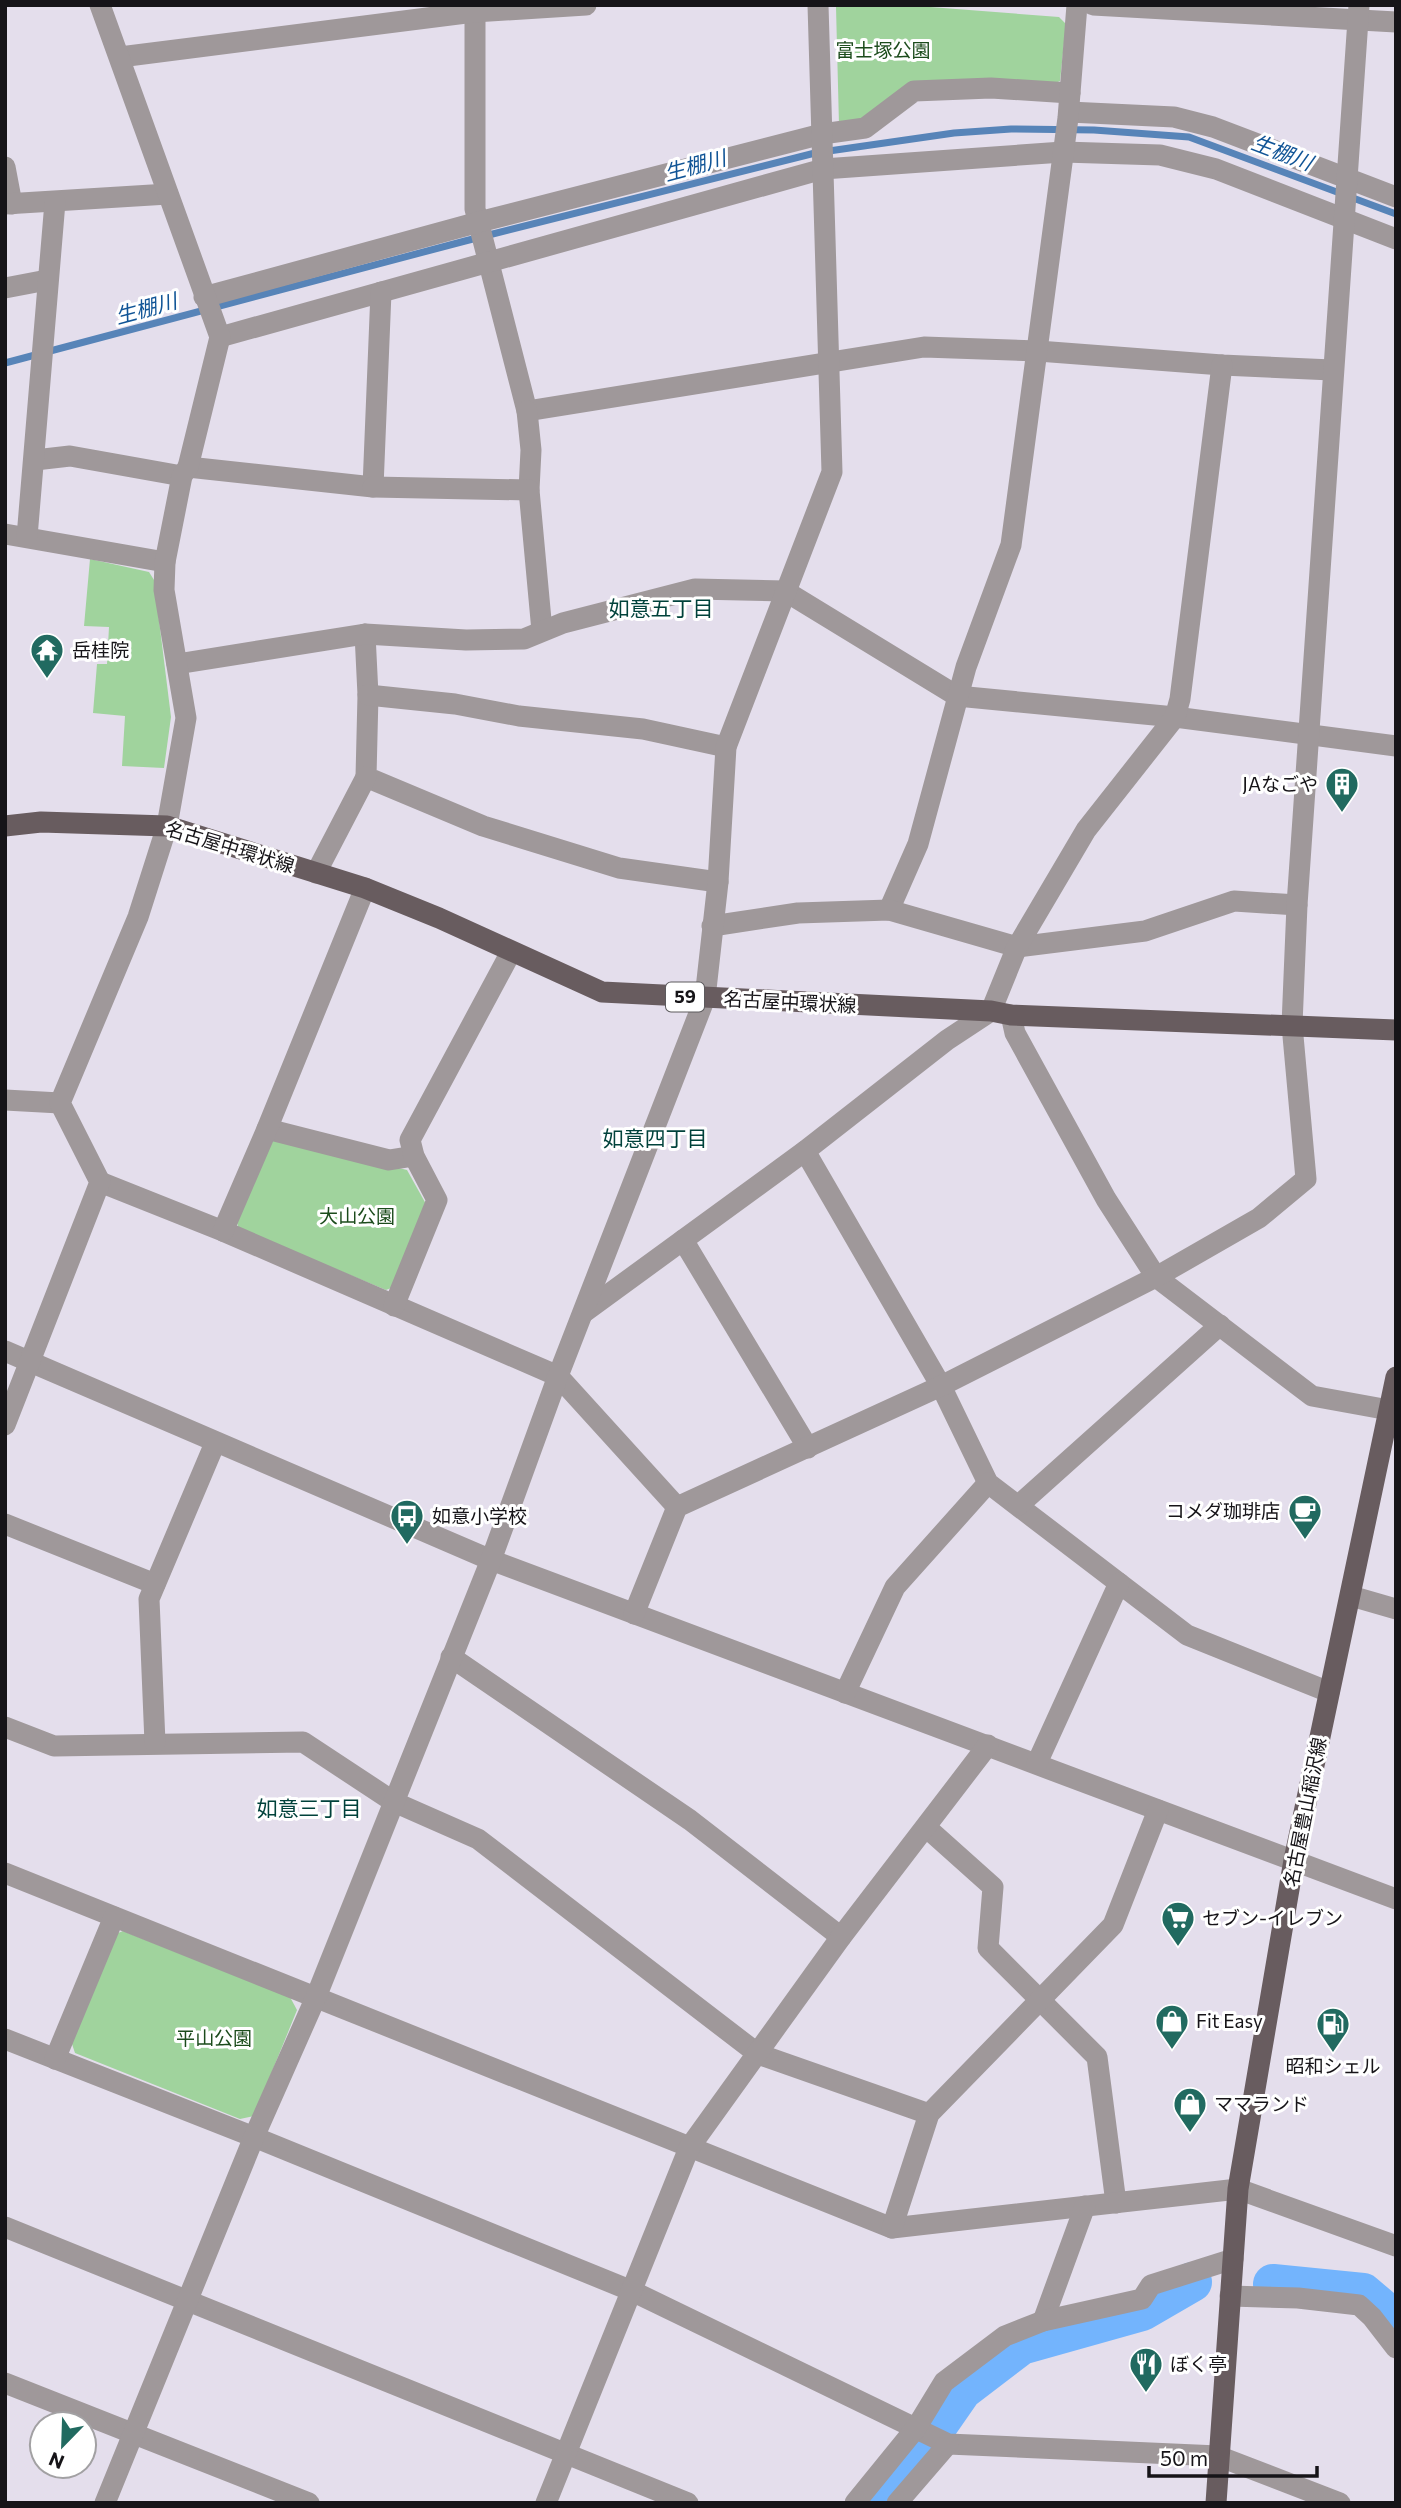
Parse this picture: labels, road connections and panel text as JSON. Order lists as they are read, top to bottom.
{
  "streets": {
    "main road": ["名古屋中環状線", "59", "名古屋豊山稲沢線"]
  },
  "districts": ["如意五丁目", "如意四丁目", "如意三丁目"],
  "water": ["生棚川"],
  "parks": ["富士塚公園", "大山公園", "平山公園"],
  "places": {
    "temple": ["岳桂院"],
    "building": ["JAなごや"],
    "cafe": ["コメダ珈琲店"],
    "bus stop": ["如意小学校"],
    "supermarket": ["セブン-イレブン"],
    "shop": ["Fit Easy", "ママランド"],
    "fuel station": ["昭和シェル"],
    "restaurant": ["ぼく亭"]
  },
  "scale_bar": "50 m",
  "north": "bottom left"
}
